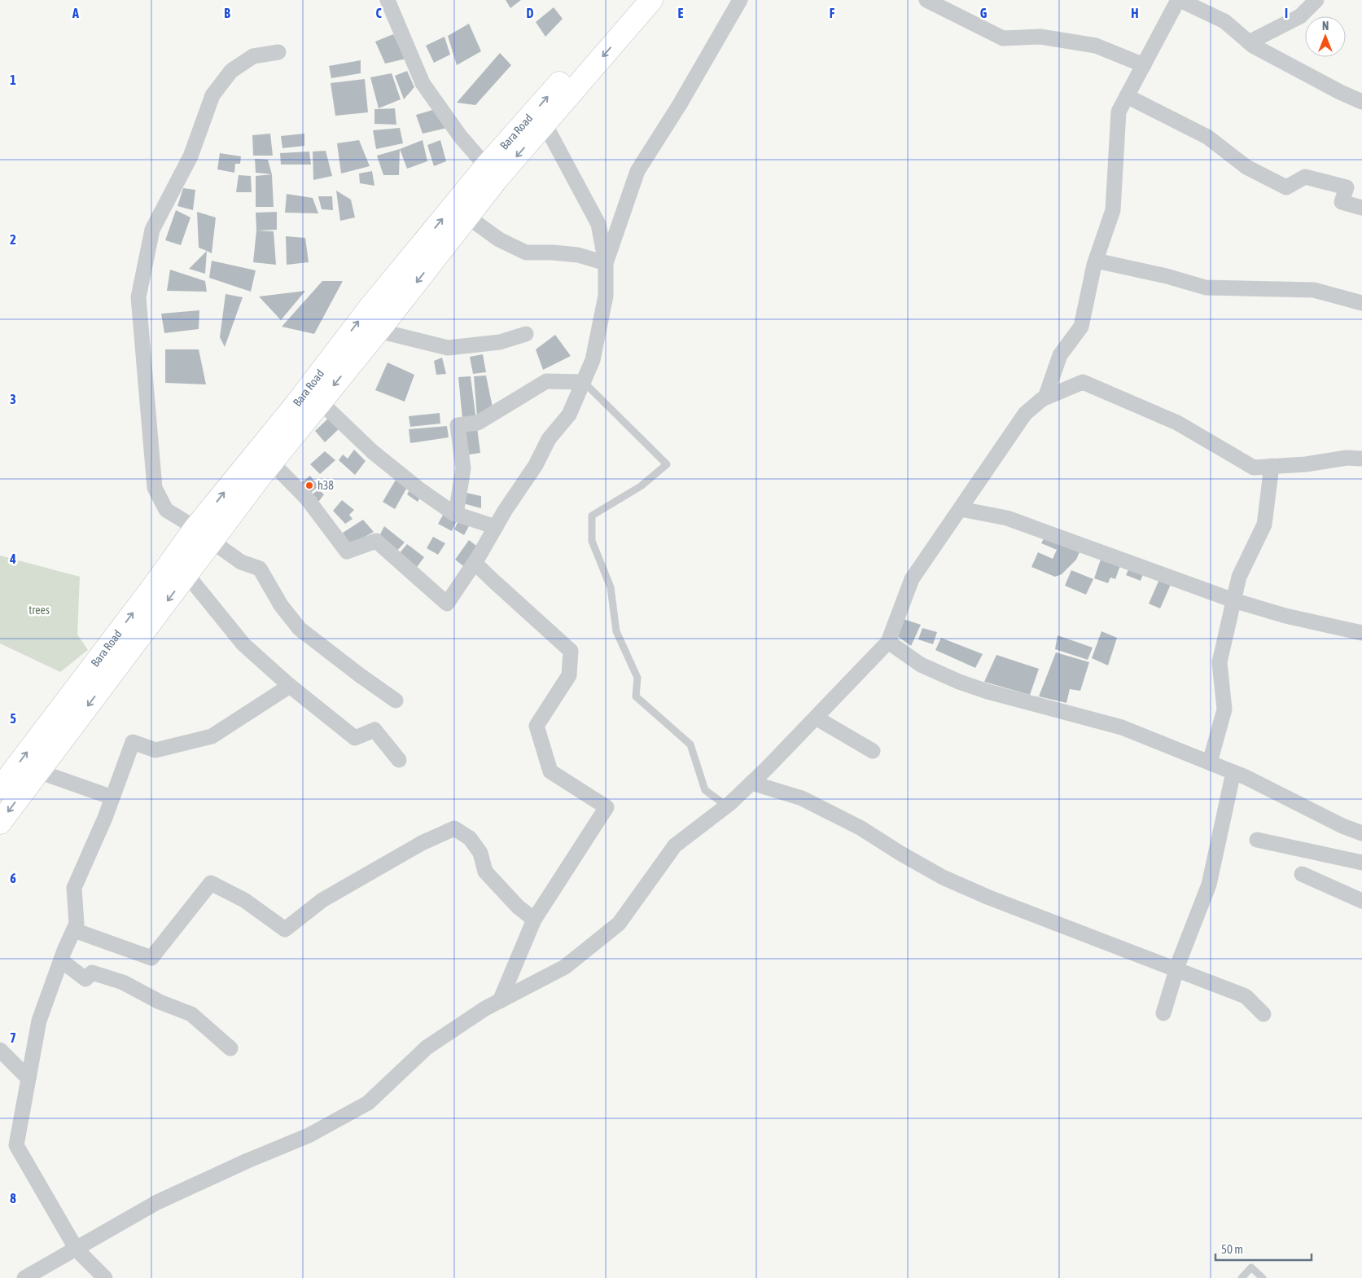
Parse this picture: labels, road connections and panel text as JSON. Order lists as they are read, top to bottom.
{
  "streets": {
    "main road": ["Bara Road"]
  },
  "parks": ["trees"],
  "places": ["h38"],
  "scale_bar": "50 m",
  "north": "top",
  "grid": {
    "columns": [
      "A",
      "B",
      "C",
      "D",
      "E",
      "F",
      "G",
      "H",
      "I"
    ],
    "rows": [
      "1",
      "2",
      "3",
      "4",
      "5",
      "6",
      "7",
      "8"
    ]
  }
}
